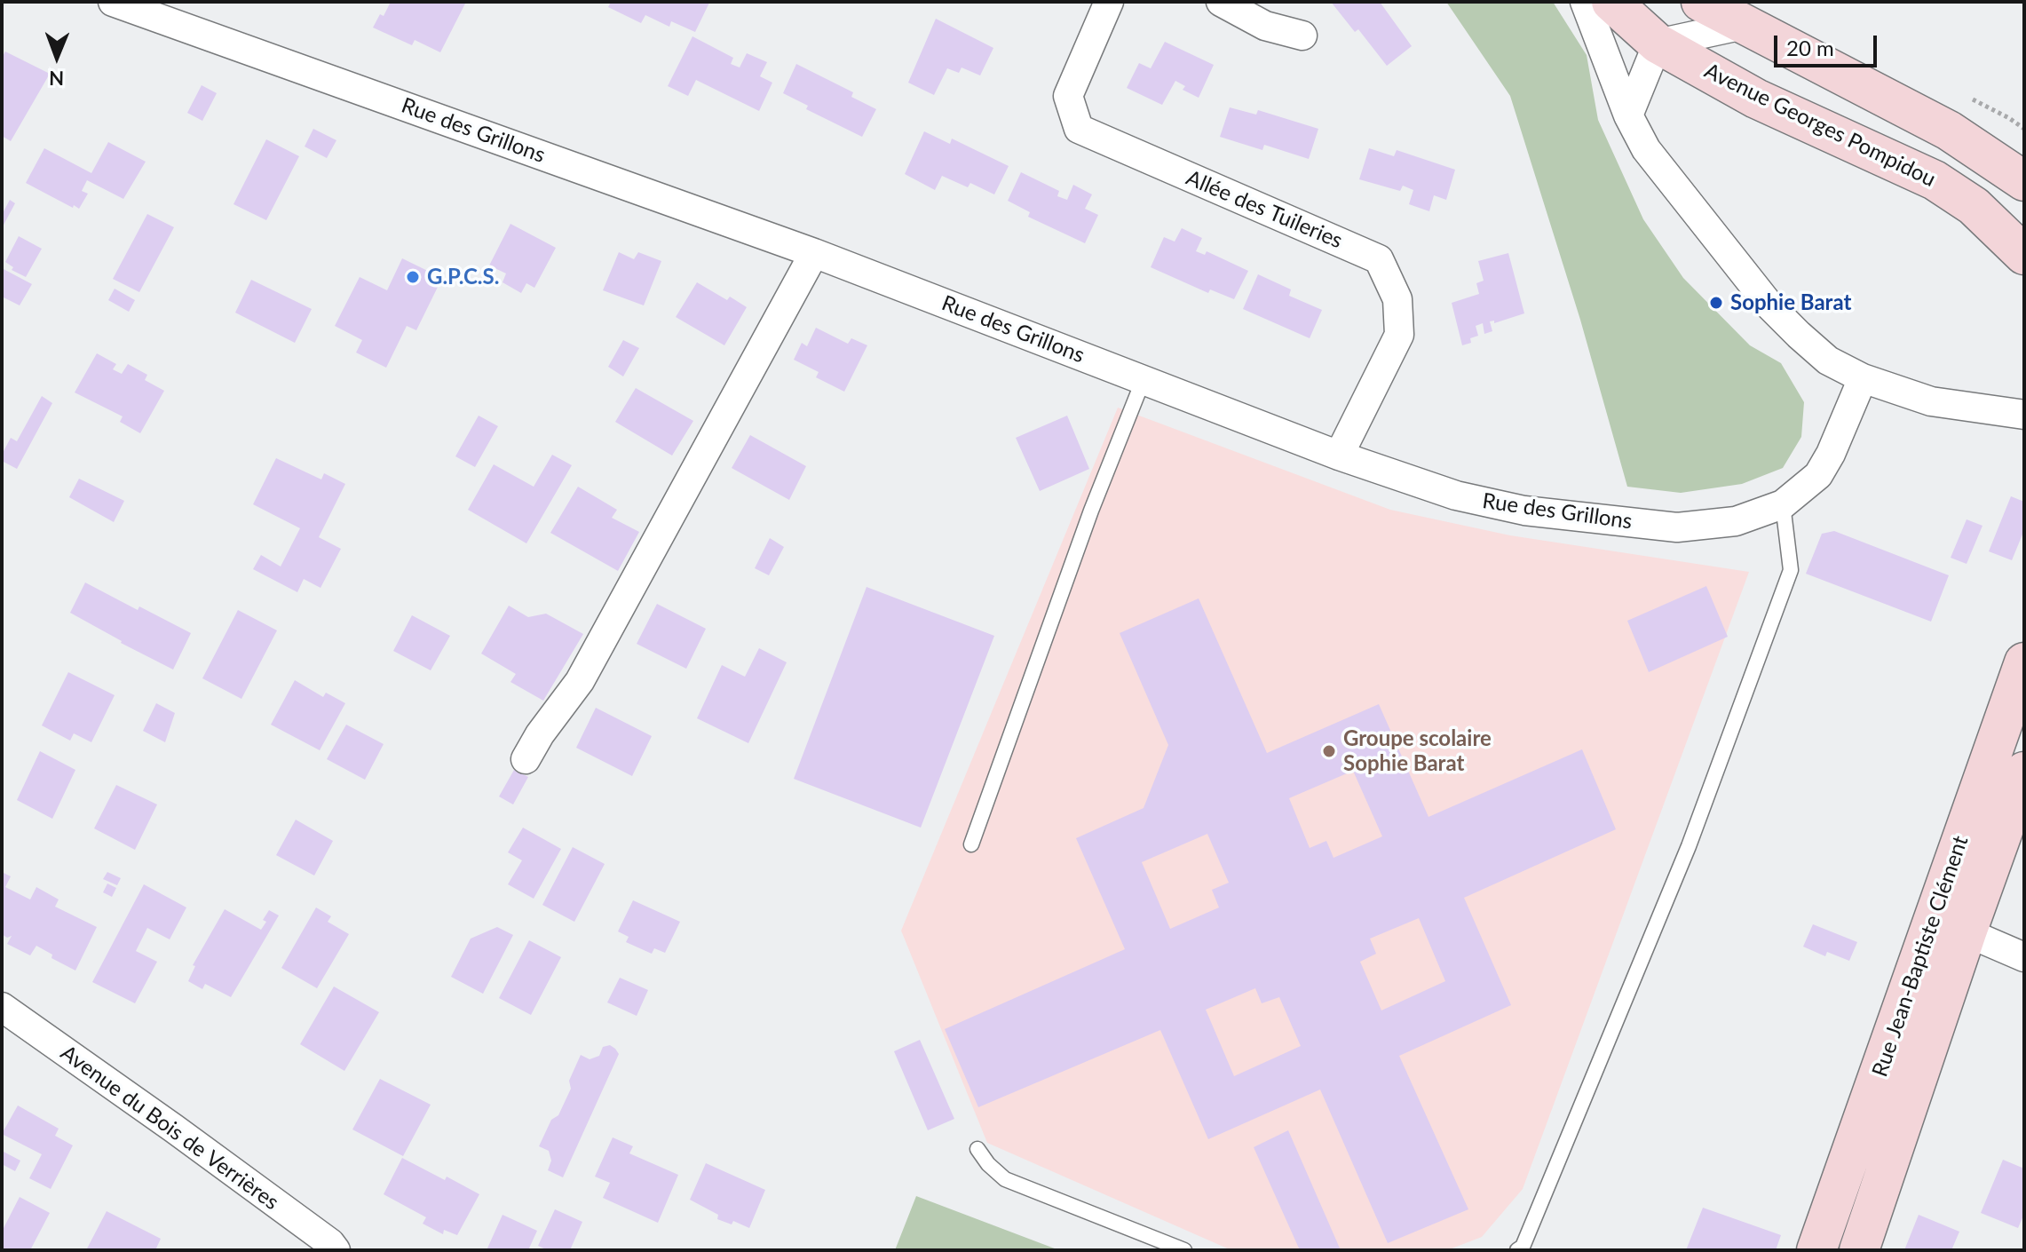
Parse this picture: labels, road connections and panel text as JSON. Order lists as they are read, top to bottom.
{
  "streets": {
    "main road": ["Avenue Georges Pompidou", "Rue Jean-Baptiste Clément"],
    "street": ["Rue des Grillons", "Allée des Tuileries", "Avenue du Bois de Verrières"]
  },
  "crossings": [
    ["Rue des Grillons", "Allée des Tuileries"]
  ],
  "places": ["G.P.C.S.", "Sophie Barat", "Groupe scolaire Sophie Barat"],
  "scale_bar": "20 m",
  "north": "bottom"
}
